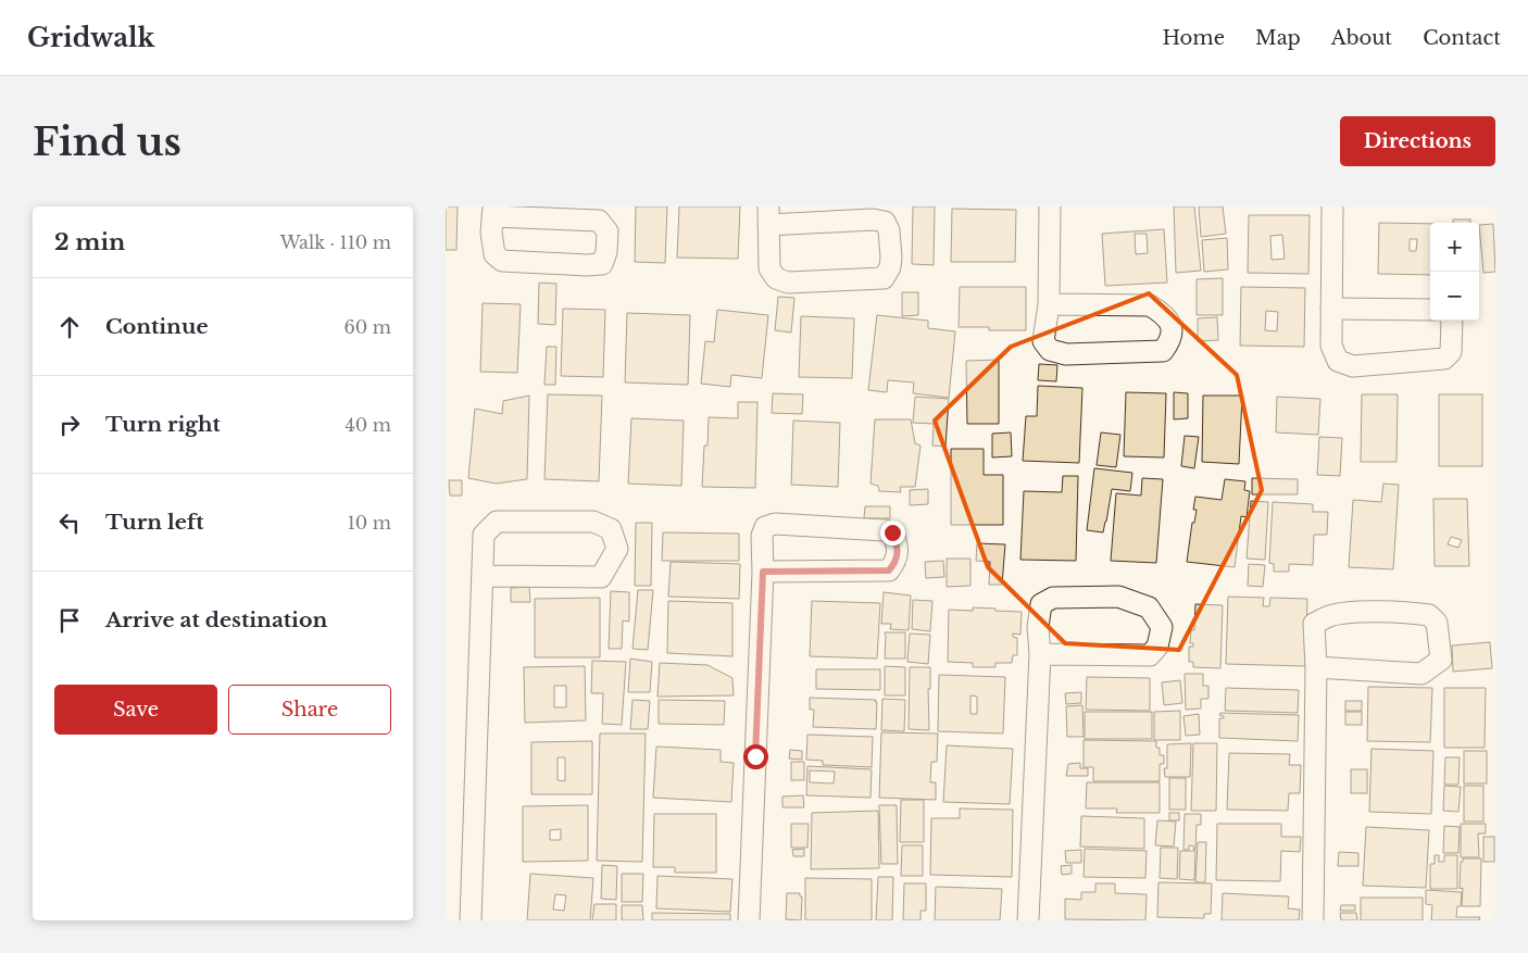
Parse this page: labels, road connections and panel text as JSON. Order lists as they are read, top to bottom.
{
  "page": {
    "header": "Gridwalk",
    "nav": [
      "Home",
      "Map",
      "About",
      "Contact"
    ],
    "buttons": [
      "Directions",
      ["Save", "Share"]
    ],
    "title": "Find us",
    "heading": ["2 min", "Walk · 110 m"],
    "map_buttons": ["+", "−"],
    "list": [
      ["Continue", "60 m"],
      ["Turn right", "40 m"],
      ["Turn left", "10 m"],
      "Arrive at destination"
    ]
  }
}
